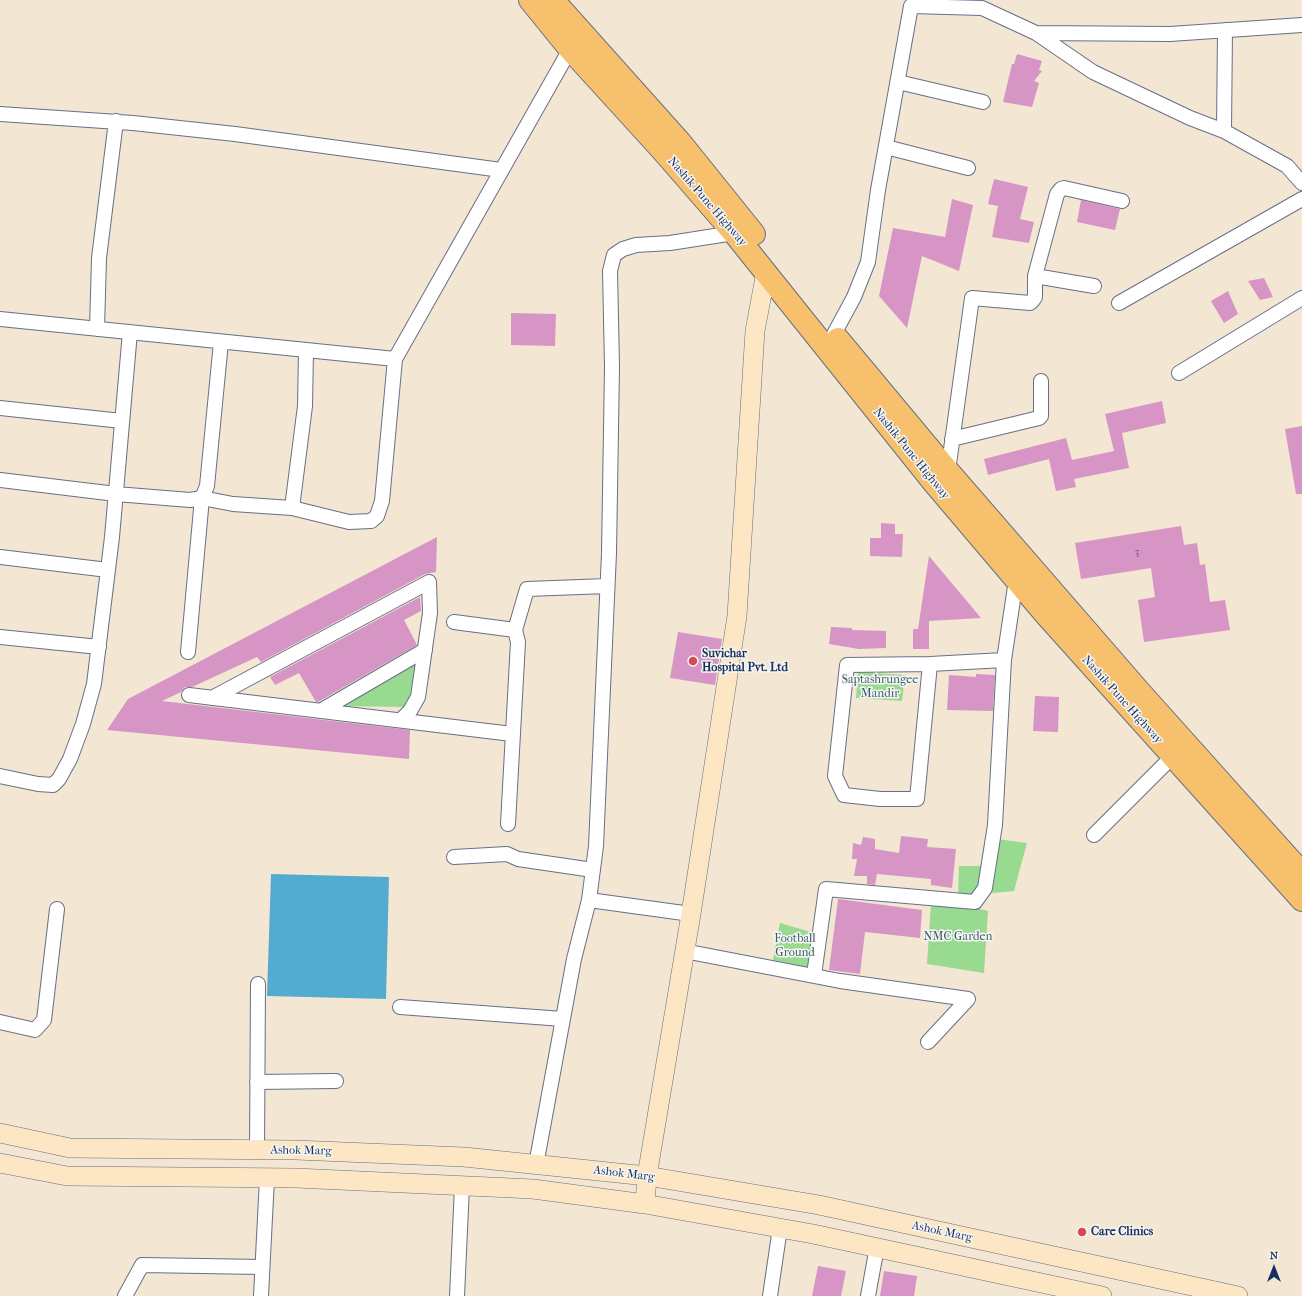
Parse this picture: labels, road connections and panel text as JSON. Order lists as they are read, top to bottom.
{
  "streets": {
    "highway": ["Nashik Pune Highway"],
    "street": ["Ashok Marg"]
  },
  "parks": ["Saptashrungee Mandir", "NMC Garden", "Football Ground"],
  "places": ["Suvichar Hospital Pvt. Ltd", "Care Clinics"],
  "house_numbers": ["3"],
  "north": "top"
}
